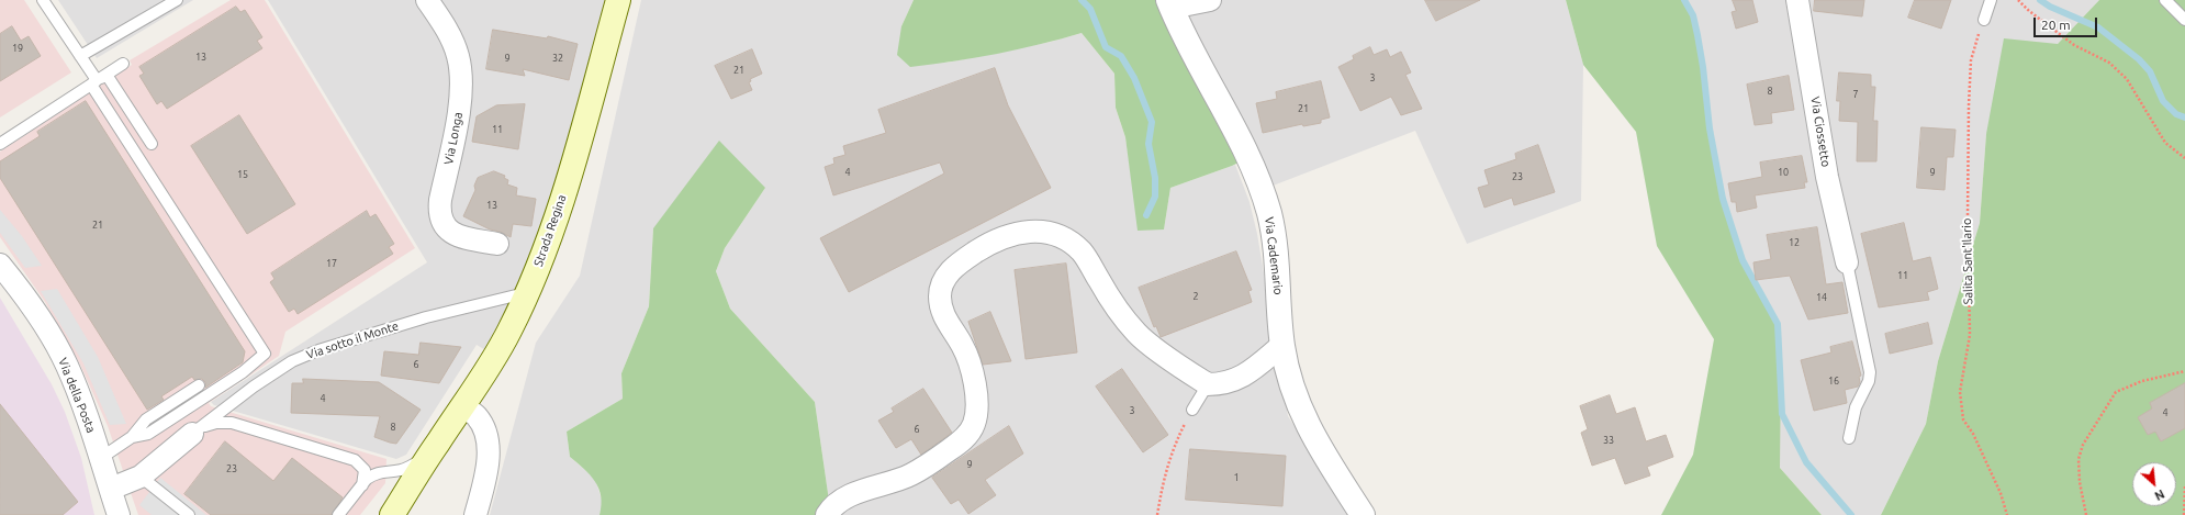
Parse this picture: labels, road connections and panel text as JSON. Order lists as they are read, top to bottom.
{
  "streets": {
    "main road": ["Strada Regina"],
    "street": [
      "Via Ciossetto",
      "Via Longa",
      "Via Cademario",
      "Via sotto il Monte",
      "Via della Posta"
    ],
    "path": ["Salita Sant'Ilario"]
  },
  "crossings": [
    ["Strada Regina", "Via sotto il Monte"],
    ["Via sotto il Monte", "Via della Posta"]
  ],
  "house_numbers": [
    "19",
    "13",
    "9",
    "32",
    "21",
    "3",
    "8",
    "7",
    "21",
    "11",
    "4",
    "10",
    "9",
    "15",
    "23",
    "13",
    "21",
    "12",
    "17",
    "11",
    "2",
    "14",
    "6",
    "16",
    "4",
    "3",
    "4",
    "8",
    "6",
    "33",
    "9",
    "23",
    "1"
  ],
  "scale_bar": "20 m",
  "north": "bottom right"
}
